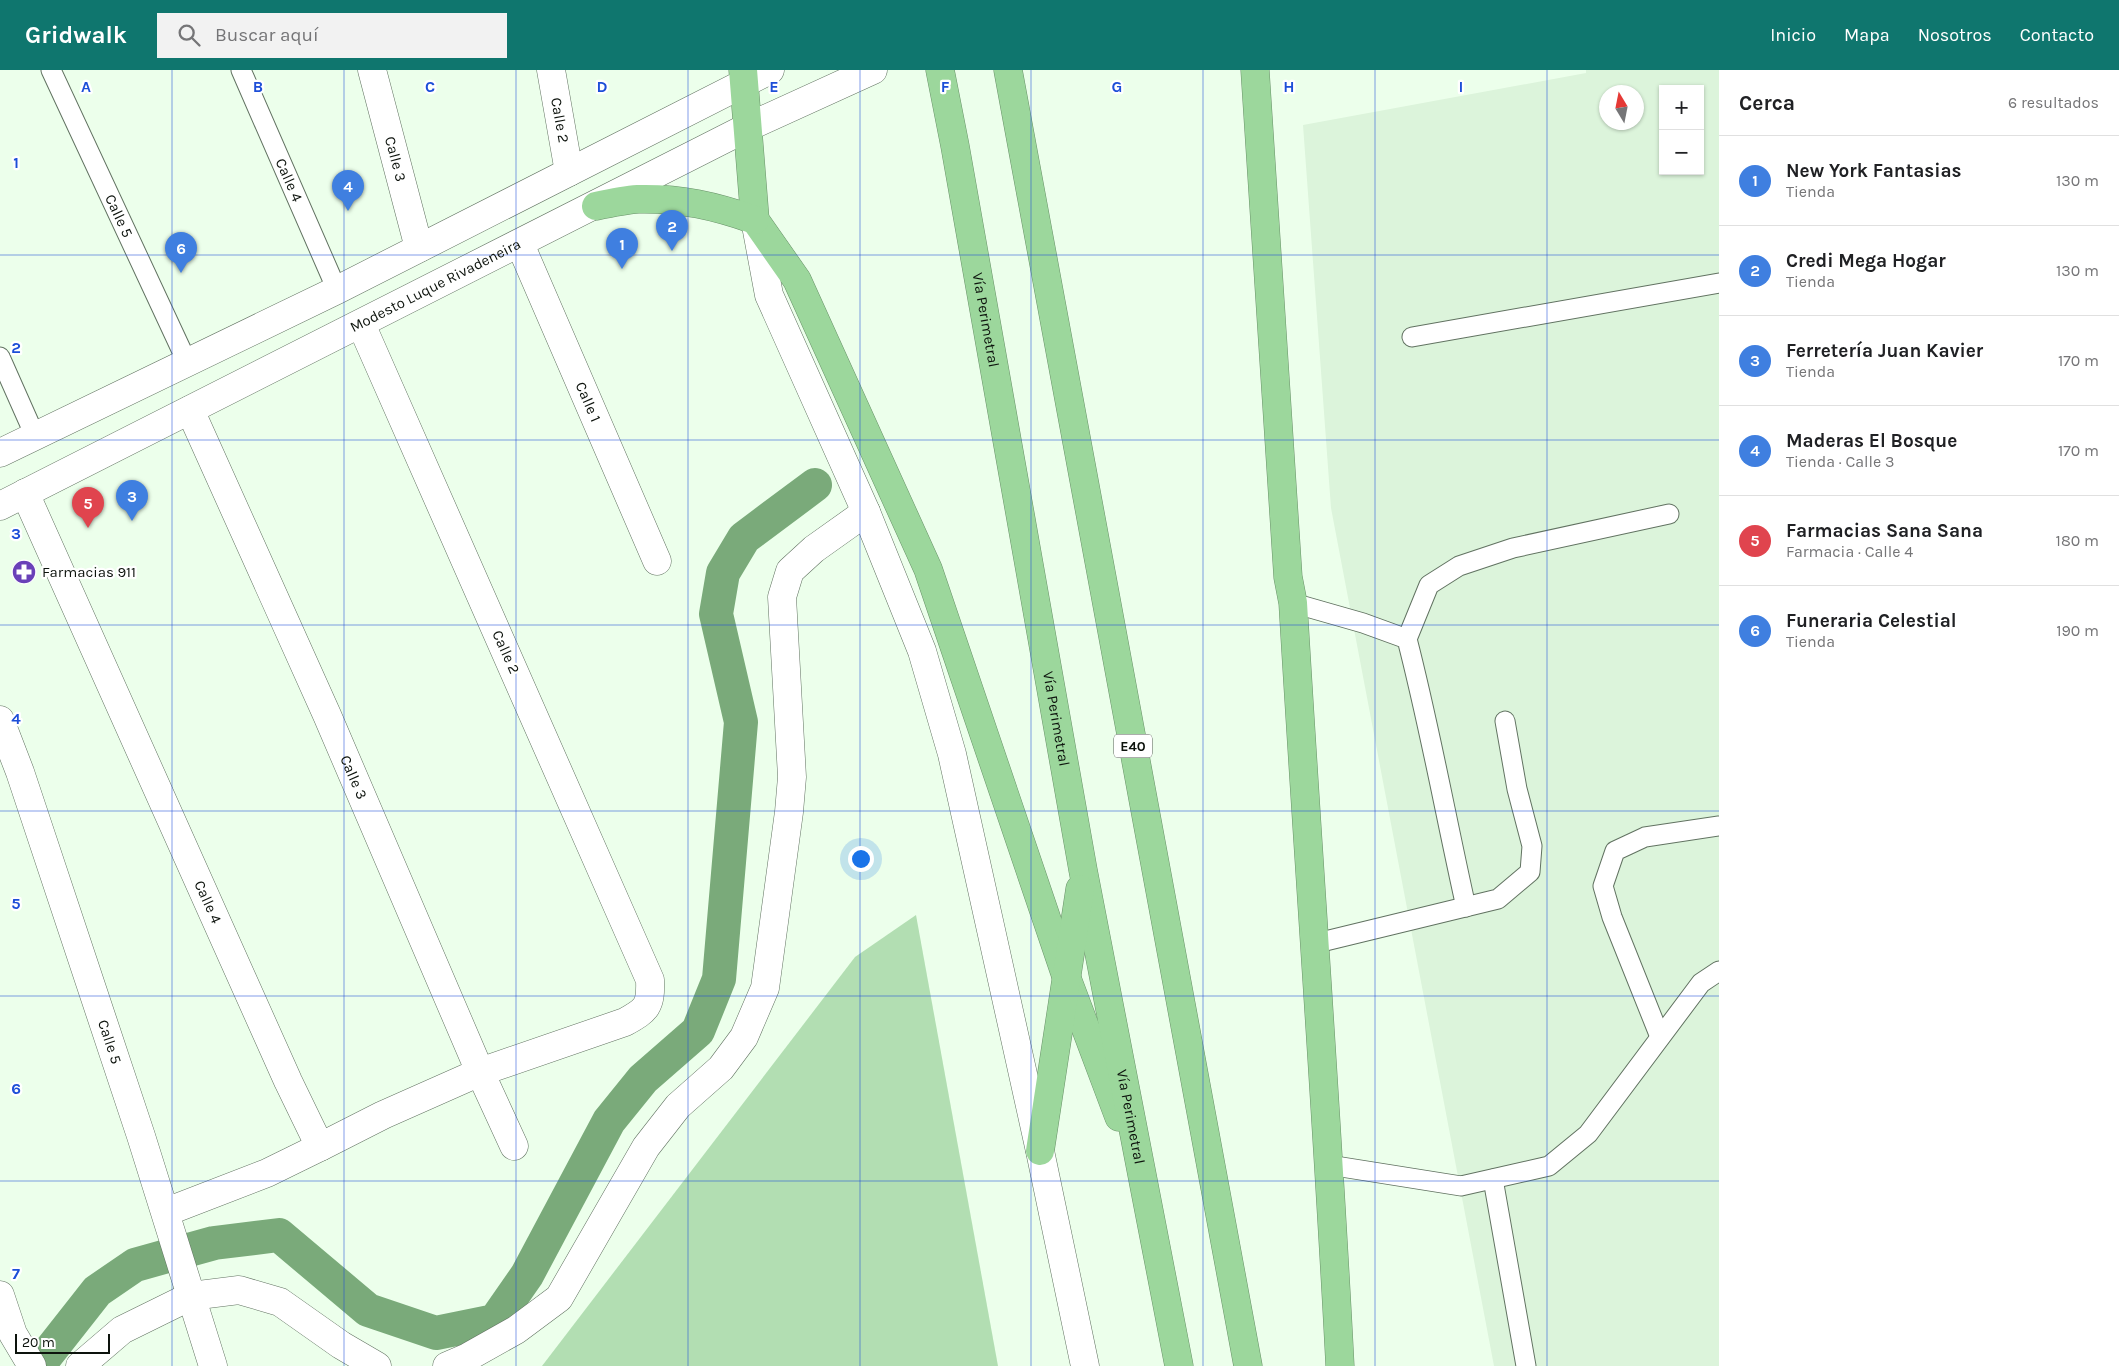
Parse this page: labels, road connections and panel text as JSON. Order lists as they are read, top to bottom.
{
  "streets": {
    "highway": ["Vía Perimetral", "E40"],
    "street": [
      "Calle 2",
      "Calle 3",
      "Calle 4",
      "Calle 5",
      "Modesto Luque Rivadeneira",
      "Calle 1"
    ]
  },
  "crossings": [
    ["Calle 2", "Calle 3"],
    ["Calle 2", "Modesto Luque Rivadeneira"],
    ["Calle 3", "Modesto Luque Rivadeneira"],
    ["Calle 4", "Modesto Luque Rivadeneira"],
    ["Modesto Luque Rivadeneira", "Calle 1"]
  ],
  "places": {
    "pharmacy": ["Farmacias 911"]
  },
  "scale_bar": "20 m",
  "north": "top",
  "page": {
    "header": "Gridwalk",
    "search": "Buscar aquí",
    "nav": [
      "Inicio",
      "Mapa",
      "Nosotros",
      "Contacto"
    ],
    "heading": ["Cerca", "6 resultados"],
    "map_buttons": ["+", "−"],
    "list": [
      {
        "mark": "1",
        "name": "New York Fantasias",
        "note": "Tienda",
        "value": "130 m"
      },
      {
        "mark": "2",
        "name": "Credi Mega Hogar",
        "note": "Tienda",
        "value": "130 m"
      },
      {
        "mark": "3",
        "name": "Ferretería Juan Kavier",
        "note": "Tienda",
        "value": "170 m"
      },
      {
        "mark": "4",
        "name": "Maderas El Bosque",
        "note": "Tienda · Calle 3",
        "value": "170 m"
      },
      {
        "mark": "5",
        "name": "Farmacias Sana Sana",
        "note": "Farmacia · Calle 4",
        "value": "180 m"
      },
      {
        "mark": "6",
        "name": "Funeraria Celestial",
        "note": "Tienda",
        "value": "190 m"
      }
    ],
    "pins": [
      "4",
      "2",
      "1",
      "6",
      "3",
      "5"
    ],
    "scale": "20 m"
  },
  "grid": {
    "columns": [
      "A",
      "B",
      "C",
      "D",
      "E",
      "F",
      "G",
      "H",
      "I"
    ],
    "rows": [
      "1",
      "2",
      "3",
      "4",
      "5",
      "6",
      "7"
    ]
  }
}
